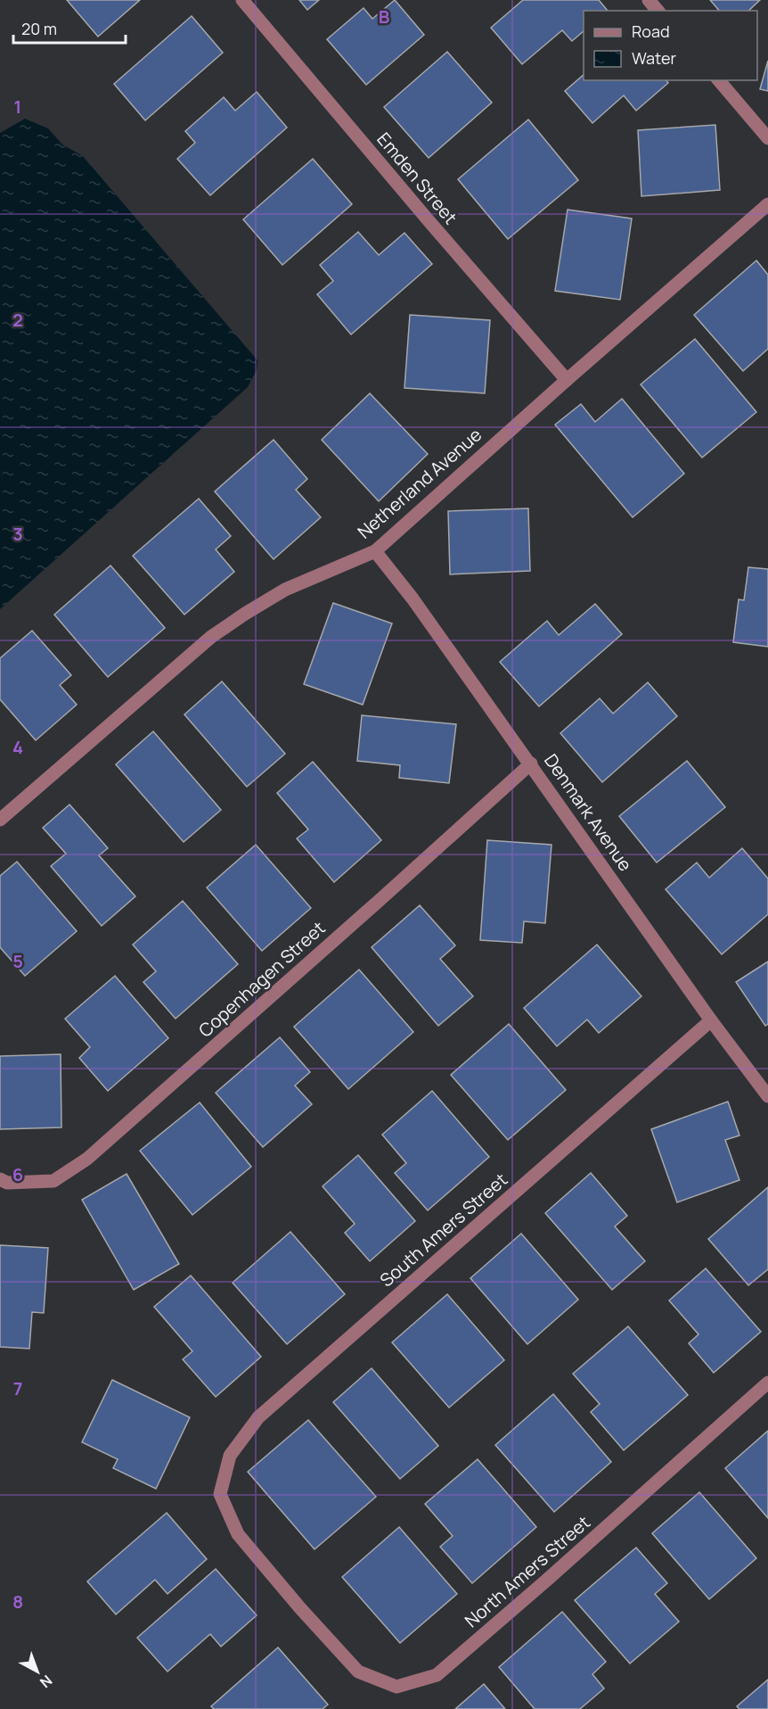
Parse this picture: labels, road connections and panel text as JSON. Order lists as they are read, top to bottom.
{
  "streets": {
    "street": [
      "Emden Street",
      "Netherland Avenue",
      "Denmark Avenue",
      "Copenhagen Street",
      "South Amers Street",
      "North Amers Street"
    ]
  },
  "crossings": [
    ["Emden Street", "Netherland Avenue"],
    ["Netherland Avenue", "Denmark Avenue"],
    ["Denmark Avenue", "Copenhagen Street"],
    ["Denmark Avenue", "South Amers Street"],
    ["South Amers Street", "North Amers Street"]
  ],
  "legend": ["Road", "Water"],
  "scale_bar": "20 m",
  "north": "bottom right",
  "grid": {
    "columns": ["B"],
    "rows": [
      "1",
      "2",
      "3",
      "4",
      "5",
      "6",
      "7",
      "8"
    ]
  }
}
